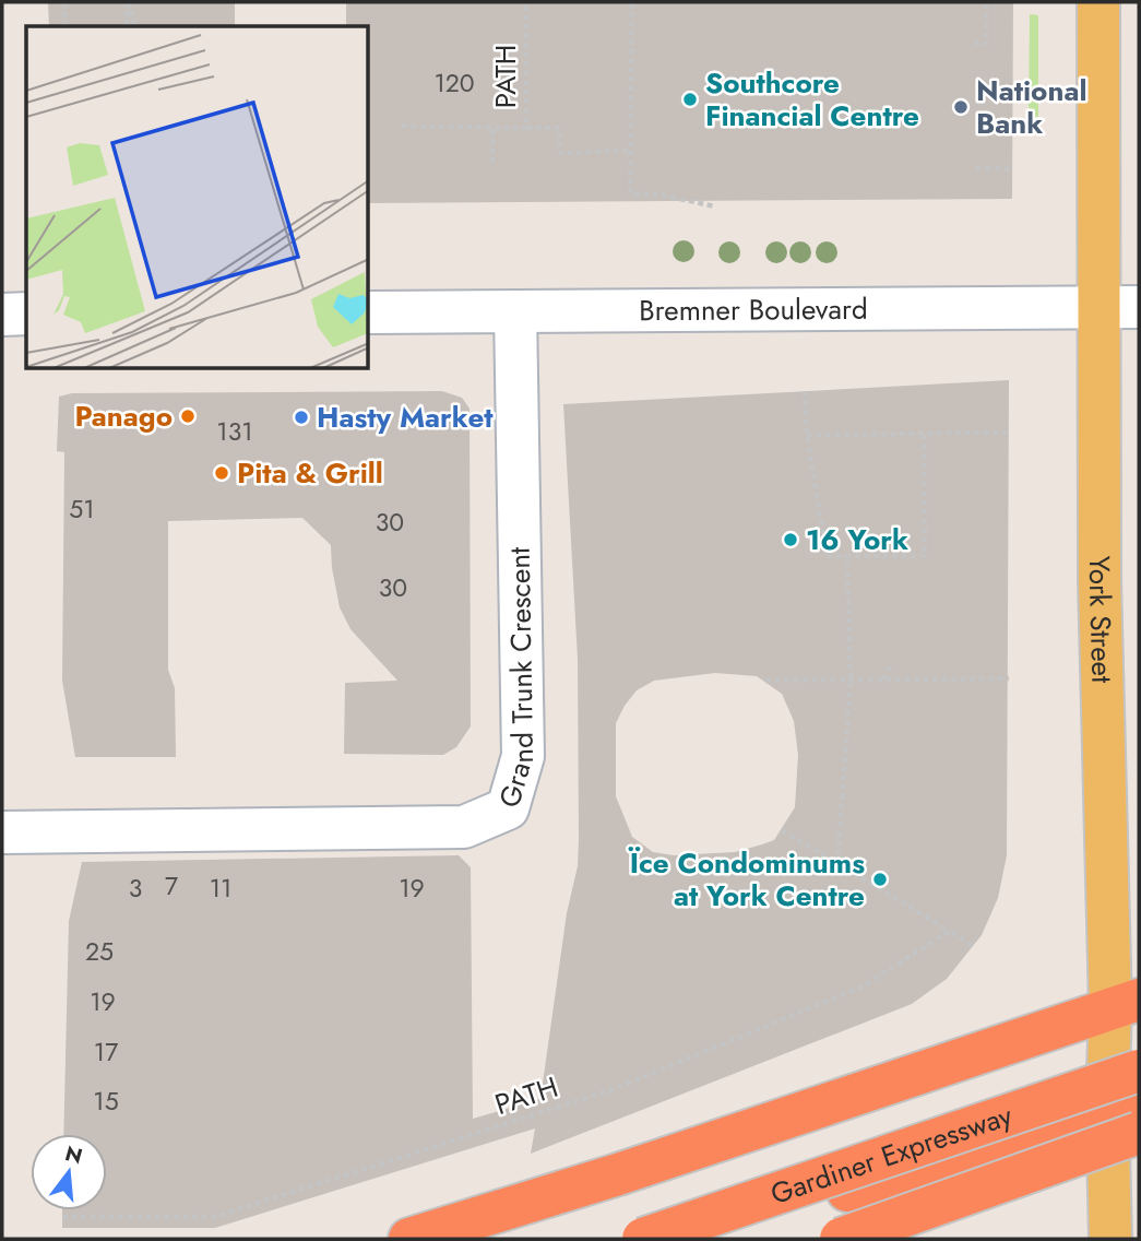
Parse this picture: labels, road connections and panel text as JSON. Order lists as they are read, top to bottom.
{
  "streets": {
    "highway": ["Gardiner Expressway"],
    "main road": ["York Street"],
    "street": ["Bremner Boulevard", "Grand Trunk Crescent"],
    "path": ["PATH"]
  },
  "crossings": [
    ["Bremner Boulevard", "York Street"],
    ["Bremner Boulevard", "Grand Trunk Crescent"]
  ],
  "places": [
    "Southcore Financial Centre",
    "National Bank",
    "Panago",
    "Hasty Market",
    "Pita & Grill",
    "16 York",
    "Ïce Condominums at York Centre"
  ],
  "house_numbers": [
    "120",
    "131",
    "51",
    "30",
    "30",
    "7",
    "3",
    "11",
    "19",
    "25",
    "19",
    "17",
    "15"
  ],
  "north": "top"
}
